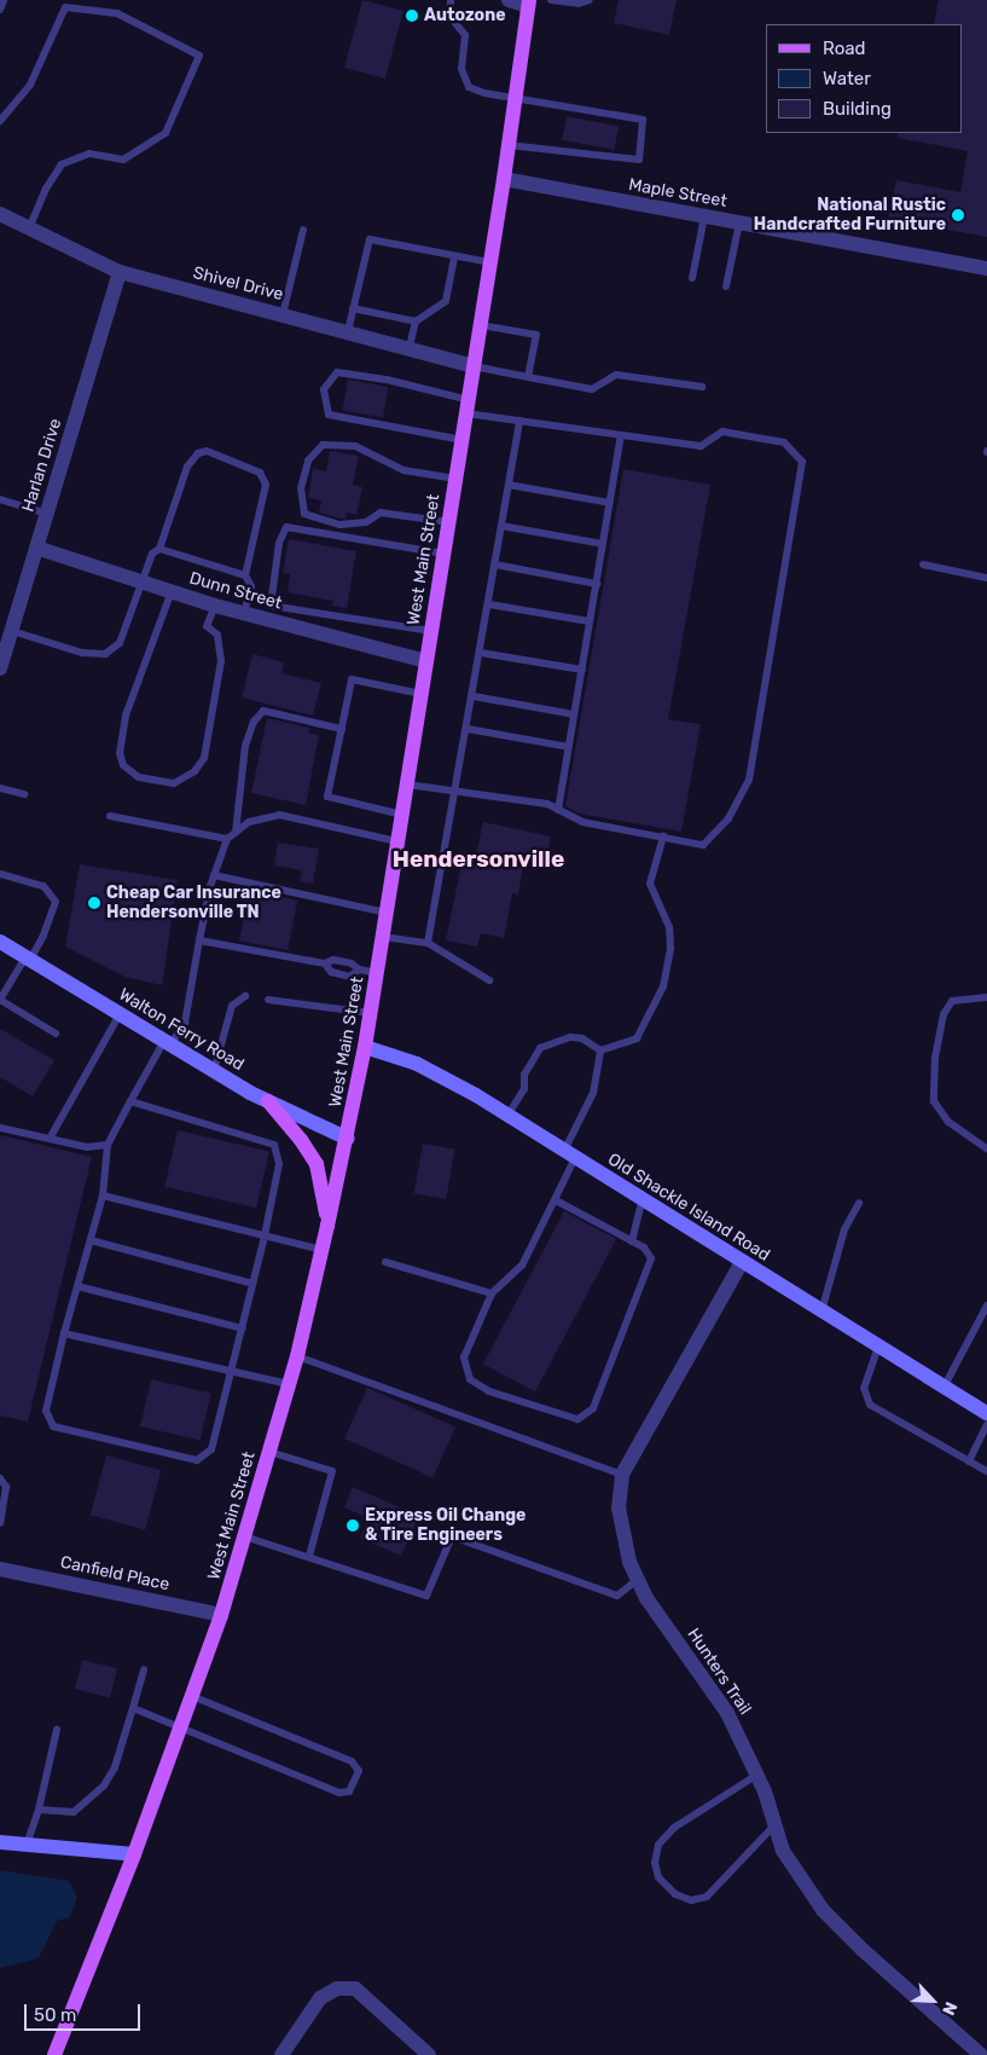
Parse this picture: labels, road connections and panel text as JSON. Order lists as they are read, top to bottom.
{
  "streets": {
    "main road": ["West Main Street"],
    "street": [
      "Maple Street",
      "Shivel Drive",
      "Harlan Drive",
      "Dunn Street",
      "Walton Ferry Road",
      "Old Shackle Island Road",
      "Canfield Place",
      "Hunters Trail"
    ]
  },
  "crossings": [
    ["Maple Street", "West Main Street"],
    ["Shivel Drive", "Harlan Drive"],
    ["Shivel Drive", "West Main Street"],
    ["Harlan Drive", "Dunn Street"],
    ["West Main Street", "Dunn Street"],
    ["West Main Street", "Walton Ferry Road"],
    ["West Main Street", "Old Shackle Island Road"],
    ["West Main Street", "Canfield Place"],
    ["Old Shackle Island Road", "Hunters Trail"]
  ],
  "districts": ["Hendersonville"],
  "places": [
    "Autozone",
    "National Rustic Handcrafted Furniture",
    "Cheap Car Insurance Hendersonville TN",
    "Express Oil Change & Tire Engineers"
  ],
  "legend": ["Road", "Water", "Building"],
  "scale_bar": "50 m",
  "north": "bottom right"
}
